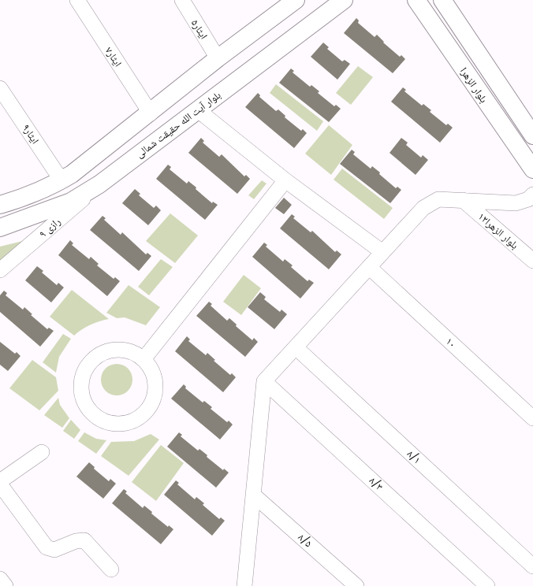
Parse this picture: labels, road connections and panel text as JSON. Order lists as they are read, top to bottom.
{
  "streets": {
    "main road": ["بلوار الزهرا", "بلوار آیت الله حقیقت شمالی"],
    "street": [
      "ایثار۵",
      "ایثار۷",
      "ایثار۹",
      "رازی ۹",
      "بلوار الزهرا۱۲",
      "۱۰",
      "۸/۱",
      "۸/۳",
      "۸/۵"
    ]
  },
  "crossings": [
    ["بلوار آیت الله حقیقت شمالی", "رازی ۹"]
  ]
}
